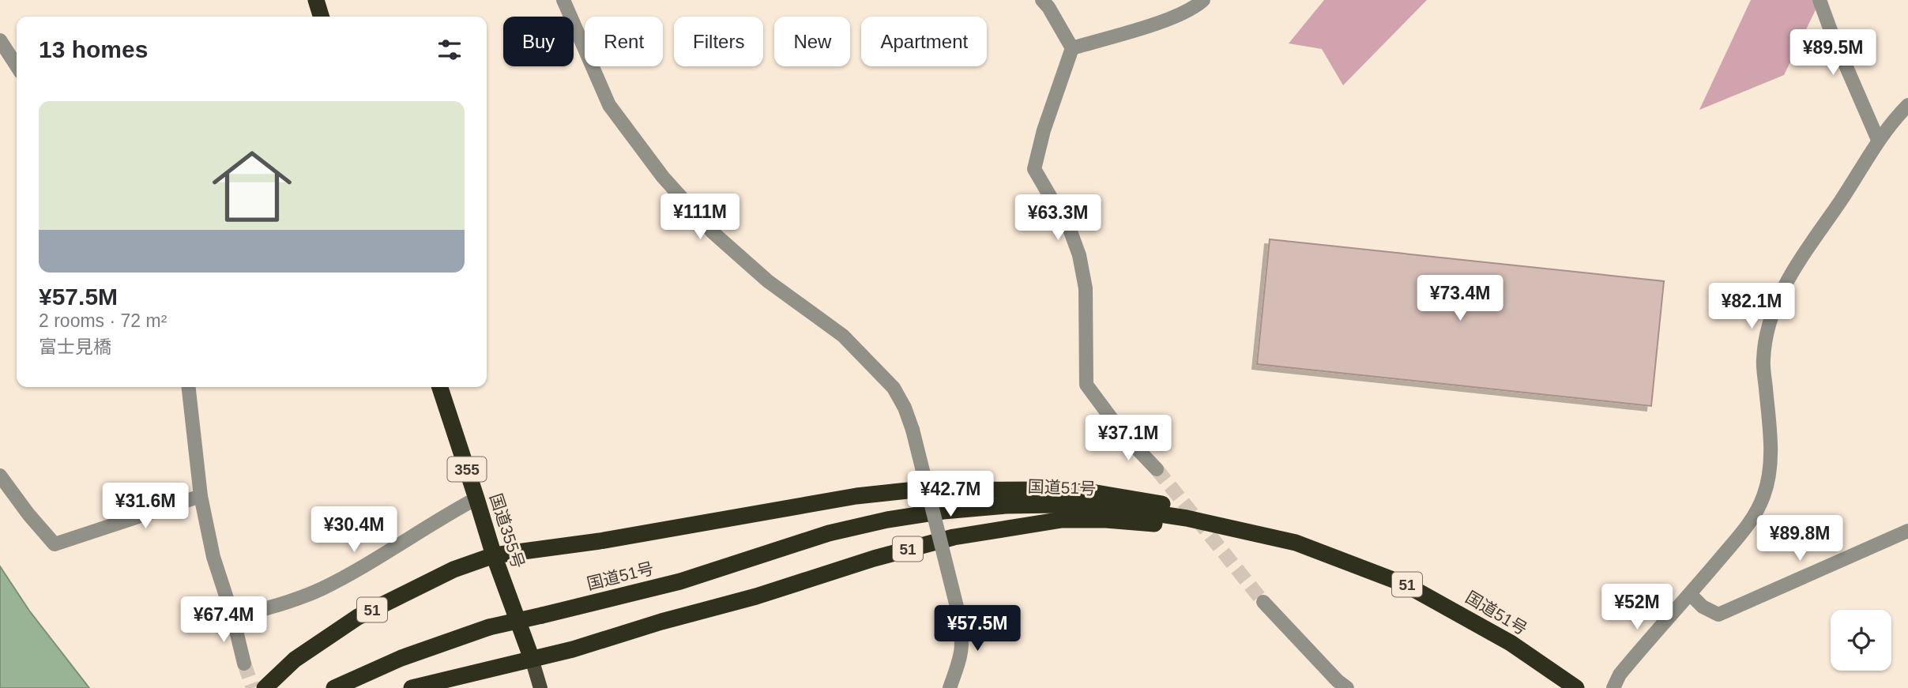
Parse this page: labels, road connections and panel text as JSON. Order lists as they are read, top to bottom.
{
  "streets": {
    "highway": [
      "355",
      "国道51号",
      "国道355号",
      "51"
    ]
  },
  "crossings": [
    ["国道51号", "51"],
    ["国道355号", "51"]
  ],
  "page": {
    "chip": [
      "Buy",
      "Rent",
      "Filters",
      "New",
      "Apartment"
    ],
    "heading": "13 homes",
    "price": [
      "¥89.5M",
      "¥111M",
      "¥63.3M",
      "¥73.4M",
      "¥82.1M",
      "¥37.1M",
      "¥42.7M",
      "¥31.6M",
      "¥30.4M",
      "¥89.8M",
      "¥52M",
      "¥67.4M",
      "¥57.5M"
    ],
    "list": [
      {
        "name": "¥57.5M",
        "note": "2 rooms · 72 m² · 富士見橋"
      }
    ]
  }
}
